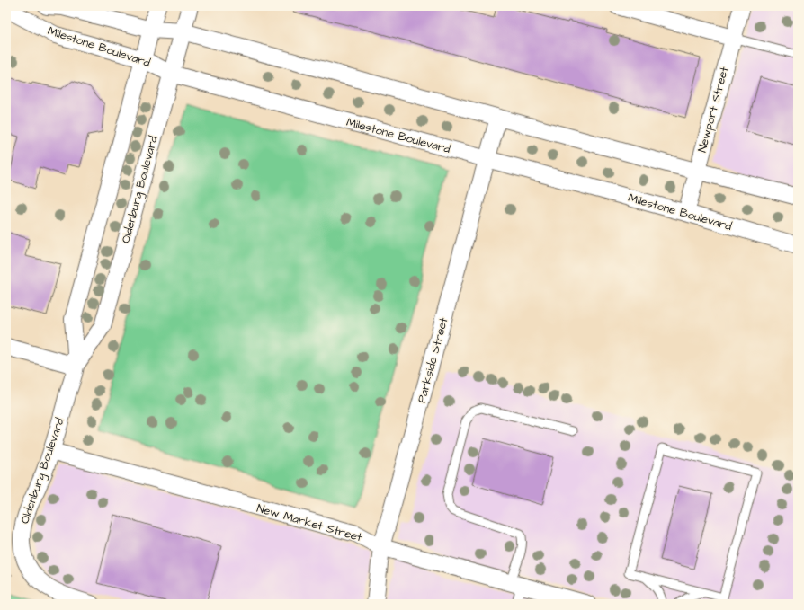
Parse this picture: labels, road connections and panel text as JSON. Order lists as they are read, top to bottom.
{
  "streets": {
    "street": [
      "Milestone Boulevard",
      "Newport Street",
      "Oldenburg Boulevard",
      "Parkside Street",
      "New Market Street"
    ]
  },
  "crossings": [
    ["Milestone Boulevard", "Newport Street"],
    ["Milestone Boulevard", "Oldenburg Boulevard"],
    ["Milestone Boulevard", "Parkside Street"],
    ["Oldenburg Boulevard", "New Market Street"],
    ["Parkside Street", "New Market Street"]
  ]
}
